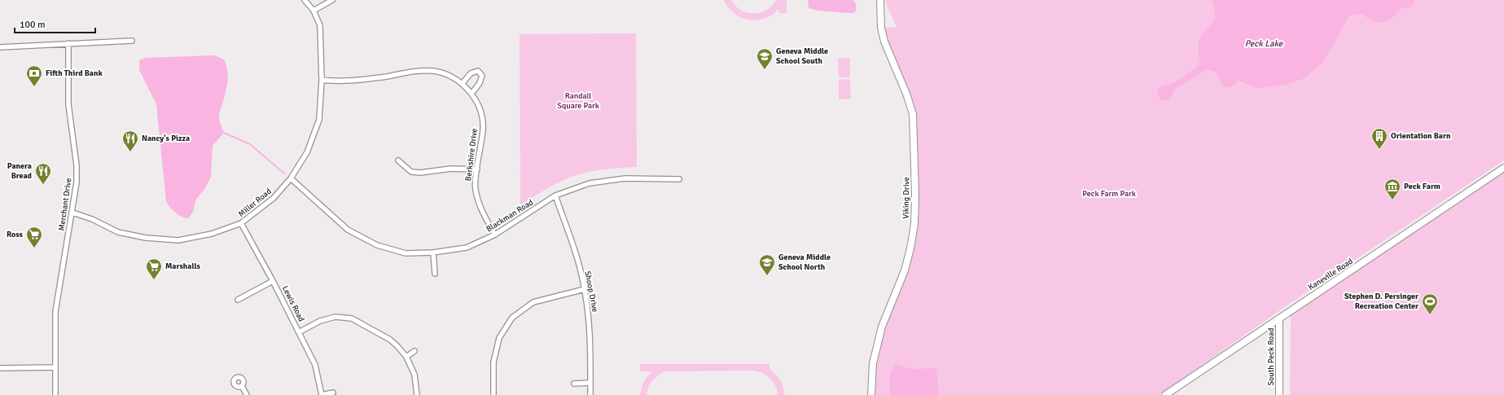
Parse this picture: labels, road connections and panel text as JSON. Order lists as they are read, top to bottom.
{
  "streets": {
    "main road": ["Viking Drive", "Kaneville Road", "South Peck Road"],
    "street": [
      "Berkshire Drive",
      "Miller Road",
      "Merchant Drive",
      "Blackman Road",
      "Shoop Drive",
      "Lewis Road"
    ]
  },
  "crossings": [
    ["Berkshire Drive", "Miller Road"],
    ["Berkshire Drive", "Blackman Road"],
    ["Miller Road", "Merchant Drive"],
    ["Miller Road", "Blackman Road"],
    ["Miller Road", "Lewis Road"],
    ["Blackman Road", "Shoop Drive"],
    ["Kaneville Road", "South Peck Road"]
  ],
  "water": ["Peck Lake"],
  "parks": ["Randall Square Park", "Peck Farm Park"],
  "places": {
    "school or university": ["Geneva Middle School South", "Geneva Middle School North"],
    "bank": ["Fifth Third Bank"],
    "building": ["Orientation Barn"],
    "restaurant": ["Nancy's Pizza", "Panera Bread"],
    "museum": ["Peck Farm"],
    "supermarket": ["Ross", "Marshalls"],
    "sports": ["Stephen D. Persinger Recreation Center"]
  },
  "scale_bar": "100 m"
}
